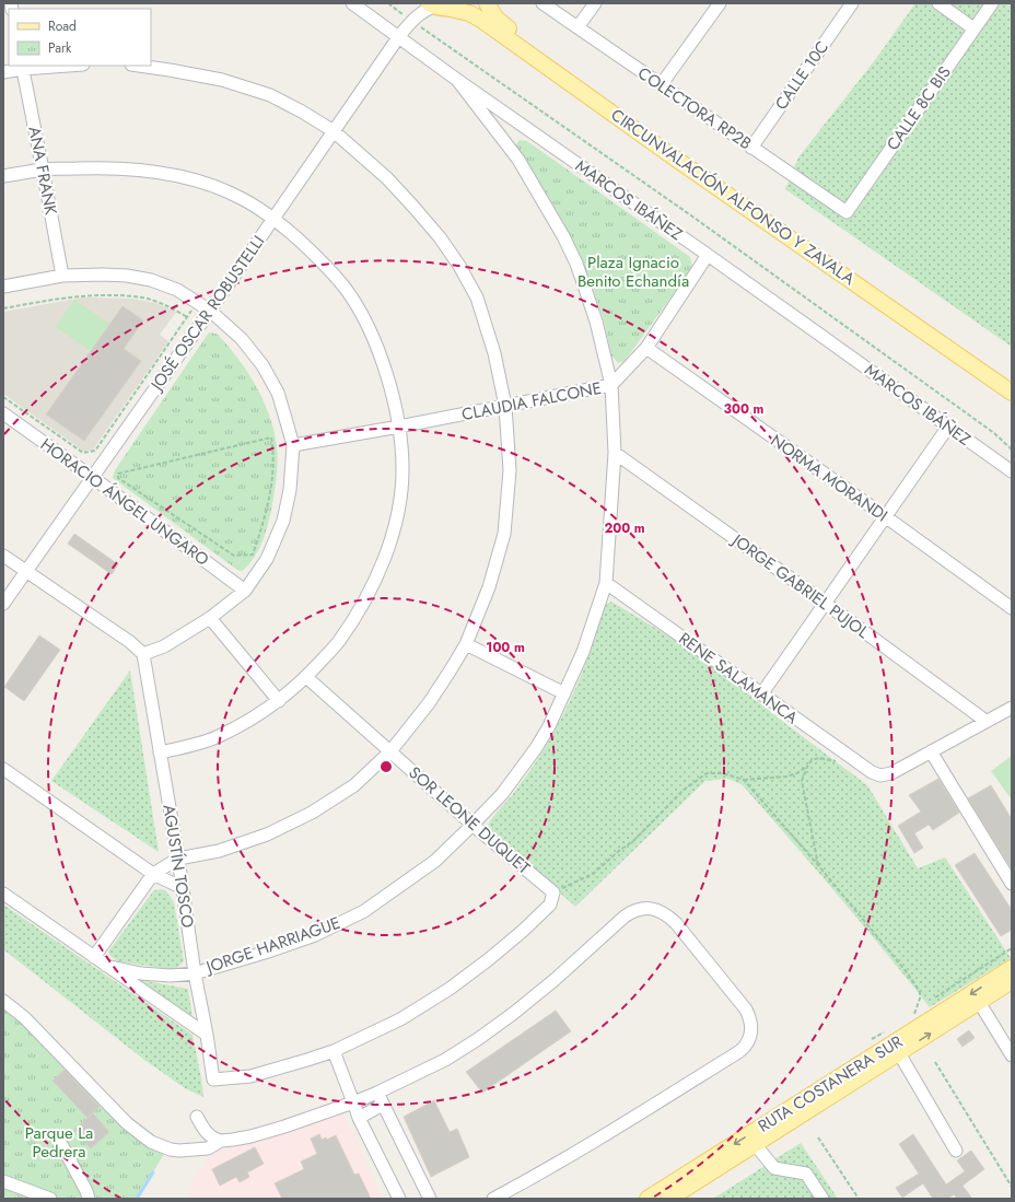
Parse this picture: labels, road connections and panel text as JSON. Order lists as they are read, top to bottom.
{
  "streets": {
    "main road": ["CIRCUNVALACIÓN ALFONSO Y ZAVALA", "RUTA COSTANERA SUR"],
    "street": [
      "CALLE 10C",
      "COLECTORA RP2B",
      "CALLE 8C BIS",
      "ANA FRANK",
      "MARCOS IBÁÑEZ",
      "JOSÉ OSCAR ROBUSTELLI",
      "CLAUDIA FALCONE",
      "NORMA MORANDI",
      "HORACIO ÁNGEL UNGARO",
      "JORGE GABRIEL PUJOL",
      "RENE SALAMANCA",
      "SOR LEONE DUQUET",
      "AGUSTÍN TOSCO",
      "JORGE HARRIAGUE"
    ]
  },
  "crossings": [
    ["CALLE 10C", "COLECTORA RP2B"],
    ["COLECTORA RP2B", "CALLE 8C BIS"],
    ["MARCOS IBÁÑEZ", "JOSÉ OSCAR ROBUSTELLI"],
    ["MARCOS IBÁÑEZ", "CLAUDIA FALCONE"],
    ["MARCOS IBÁÑEZ", "JORGE HARRIAGUE"],
    ["JOSÉ OSCAR ROBUSTELLI", "HORACIO ÁNGEL UNGARO"],
    ["CLAUDIA FALCONE", "NORMA MORANDI"],
    ["CLAUDIA FALCONE", "JORGE HARRIAGUE"],
    ["JORGE GABRIEL PUJOL", "JORGE HARRIAGUE"],
    ["RENE SALAMANCA", "JORGE HARRIAGUE"],
    ["SOR LEONE DUQUET", "JORGE HARRIAGUE"],
    ["AGUSTÍN TOSCO", "JORGE HARRIAGUE"]
  ],
  "parks": ["Plaza Ignacio Benito Echandía", "Parque La Pedrera"],
  "legend": ["Road", "Park"],
  "rings": ["300 m", "200 m", "100 m"]
}
